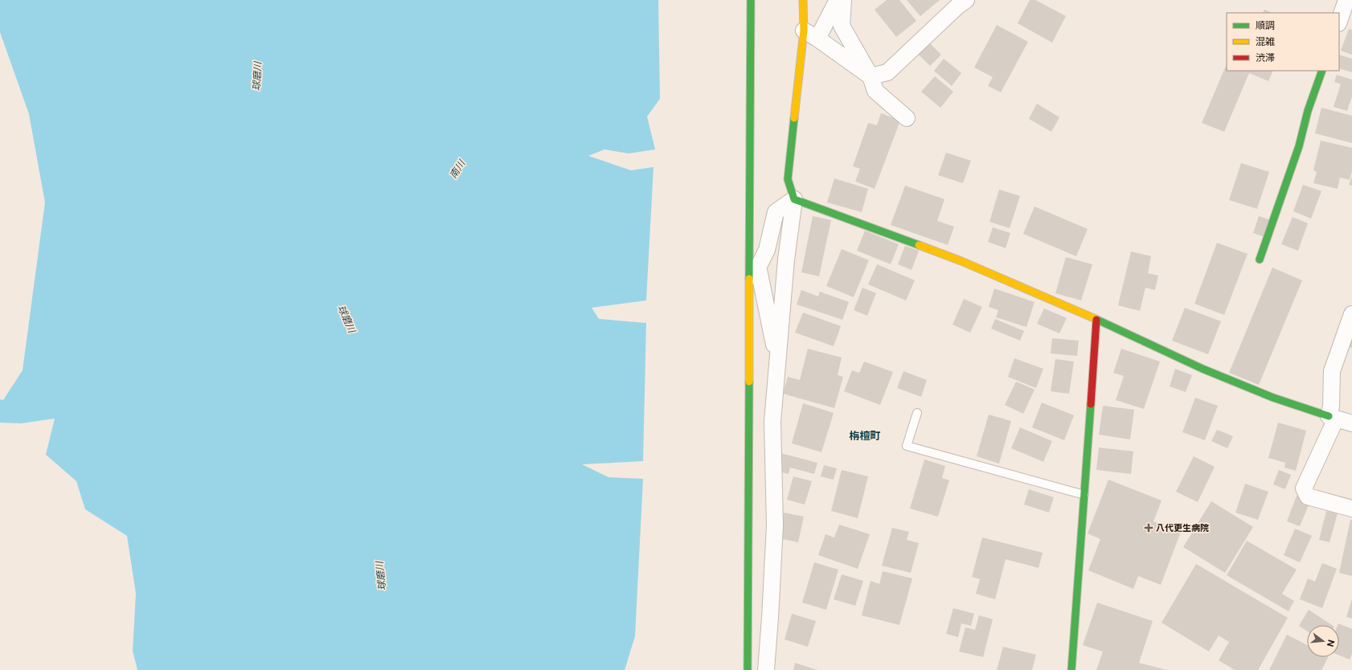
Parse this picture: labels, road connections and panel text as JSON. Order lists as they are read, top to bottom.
{
  "districts": ["栴檀町"],
  "water": ["球磨川", "南川"],
  "places": {
    "health": ["八代更生病院"]
  },
  "legend": ["順調", "混雑", "渋滞"],
  "north": "right"
}
